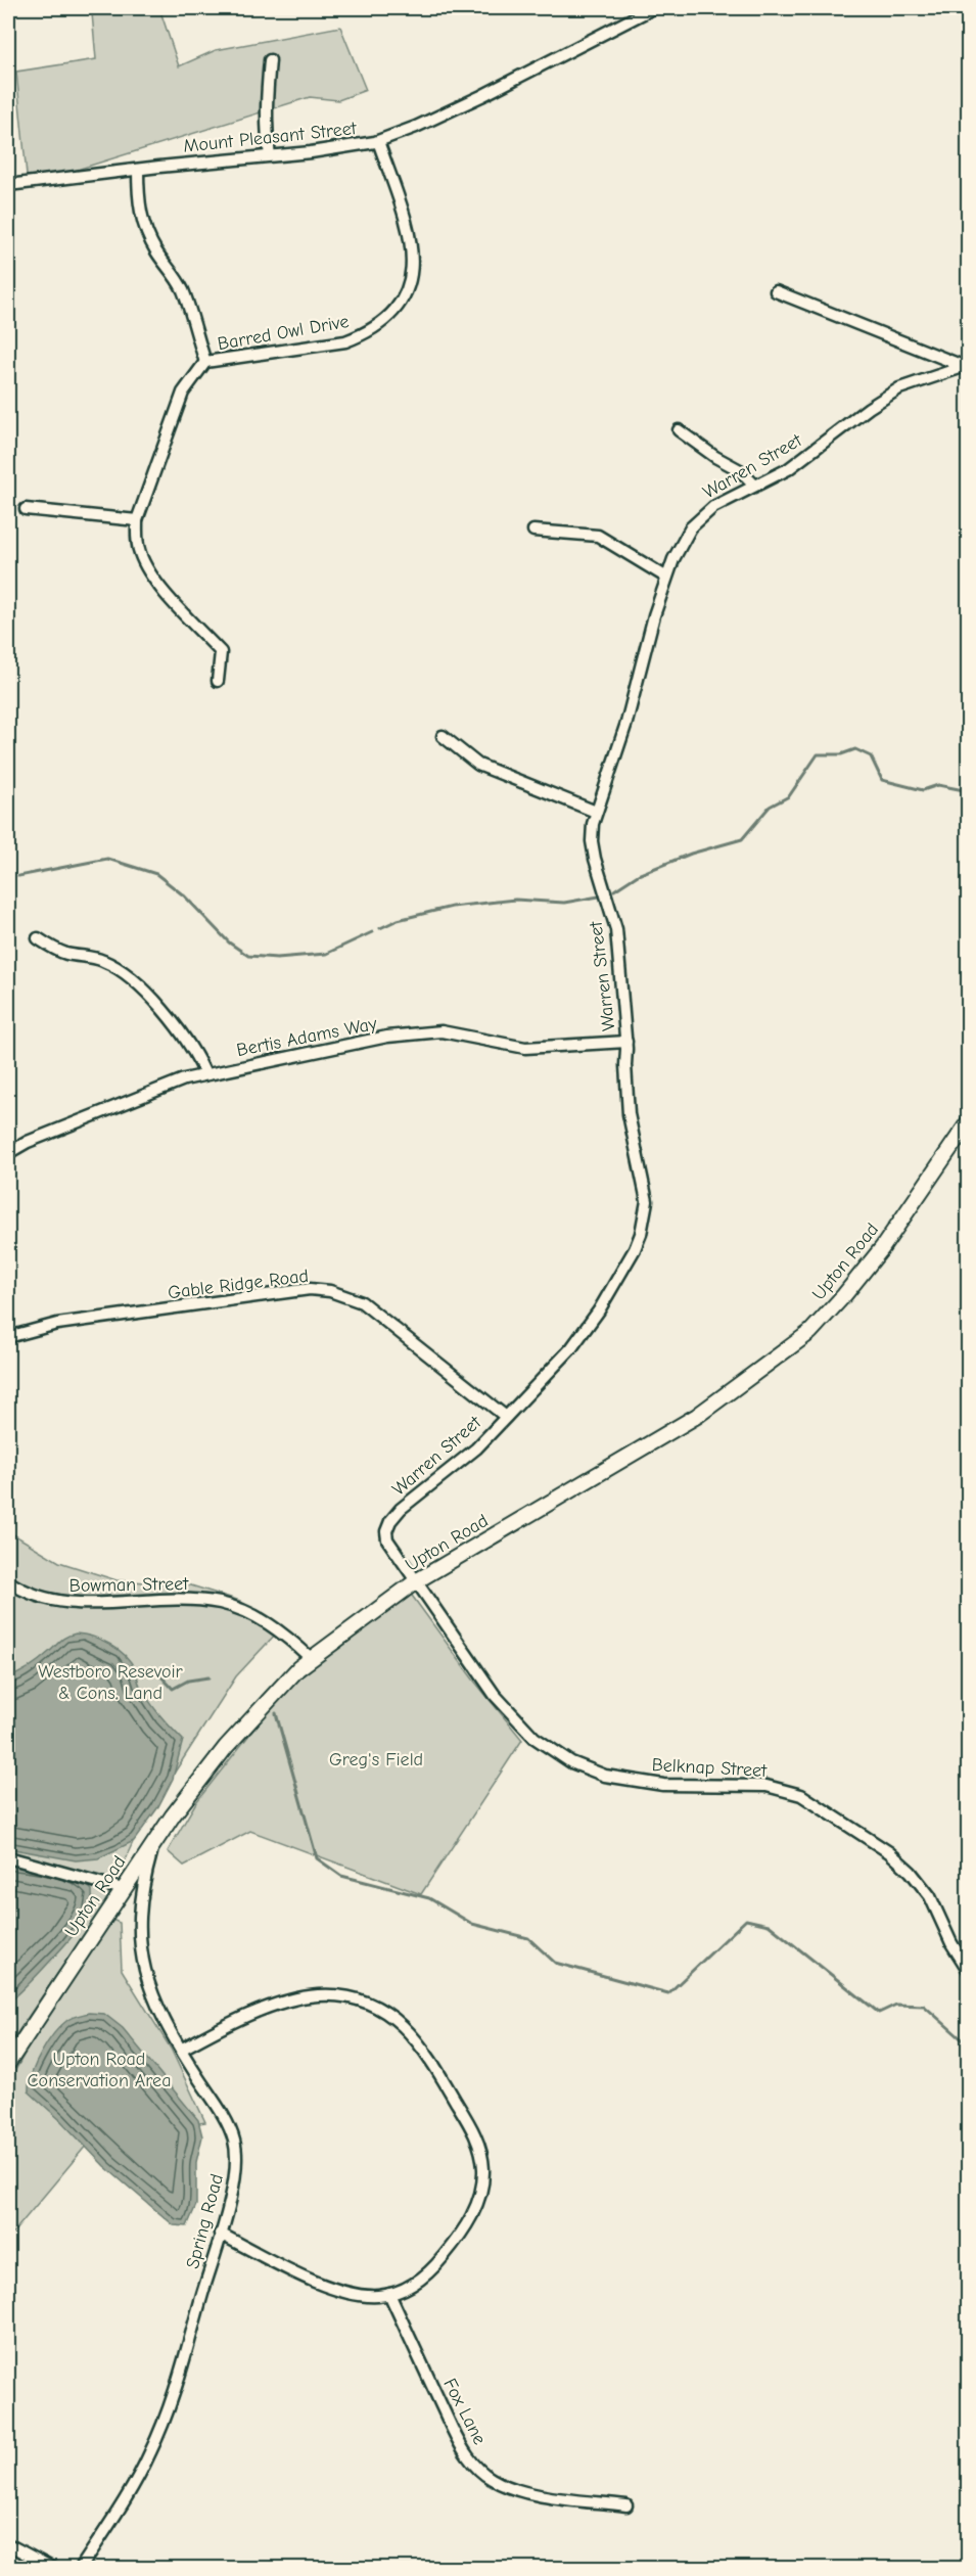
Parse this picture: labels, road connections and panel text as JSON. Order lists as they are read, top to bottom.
{
  "streets": {
    "main road": ["Upton Road"],
    "street": [
      "Mount Pleasant Street",
      "Barred Owl Drive",
      "Warren Street",
      "Bertis Adams Way",
      "Gable Ridge Road",
      "Bowman Street",
      "Belknap Street",
      "Spring Road",
      "Fox Lane"
    ]
  },
  "crossings": [
    ["Mount Pleasant Street", "Barred Owl Drive"],
    ["Warren Street", "Bertis Adams Way"],
    ["Warren Street", "Upton Road"],
    ["Warren Street", "Gable Ridge Road"],
    ["Warren Street", "Belknap Street"],
    ["Upton Road", "Bowman Street"],
    ["Upton Road", "Belknap Street"],
    ["Upton Road", "Spring Road"]
  ],
  "parks": ["Westboro Resevoir & Cons. Land", "Greg's Field", "Upton Road Conservation Area"]
}
